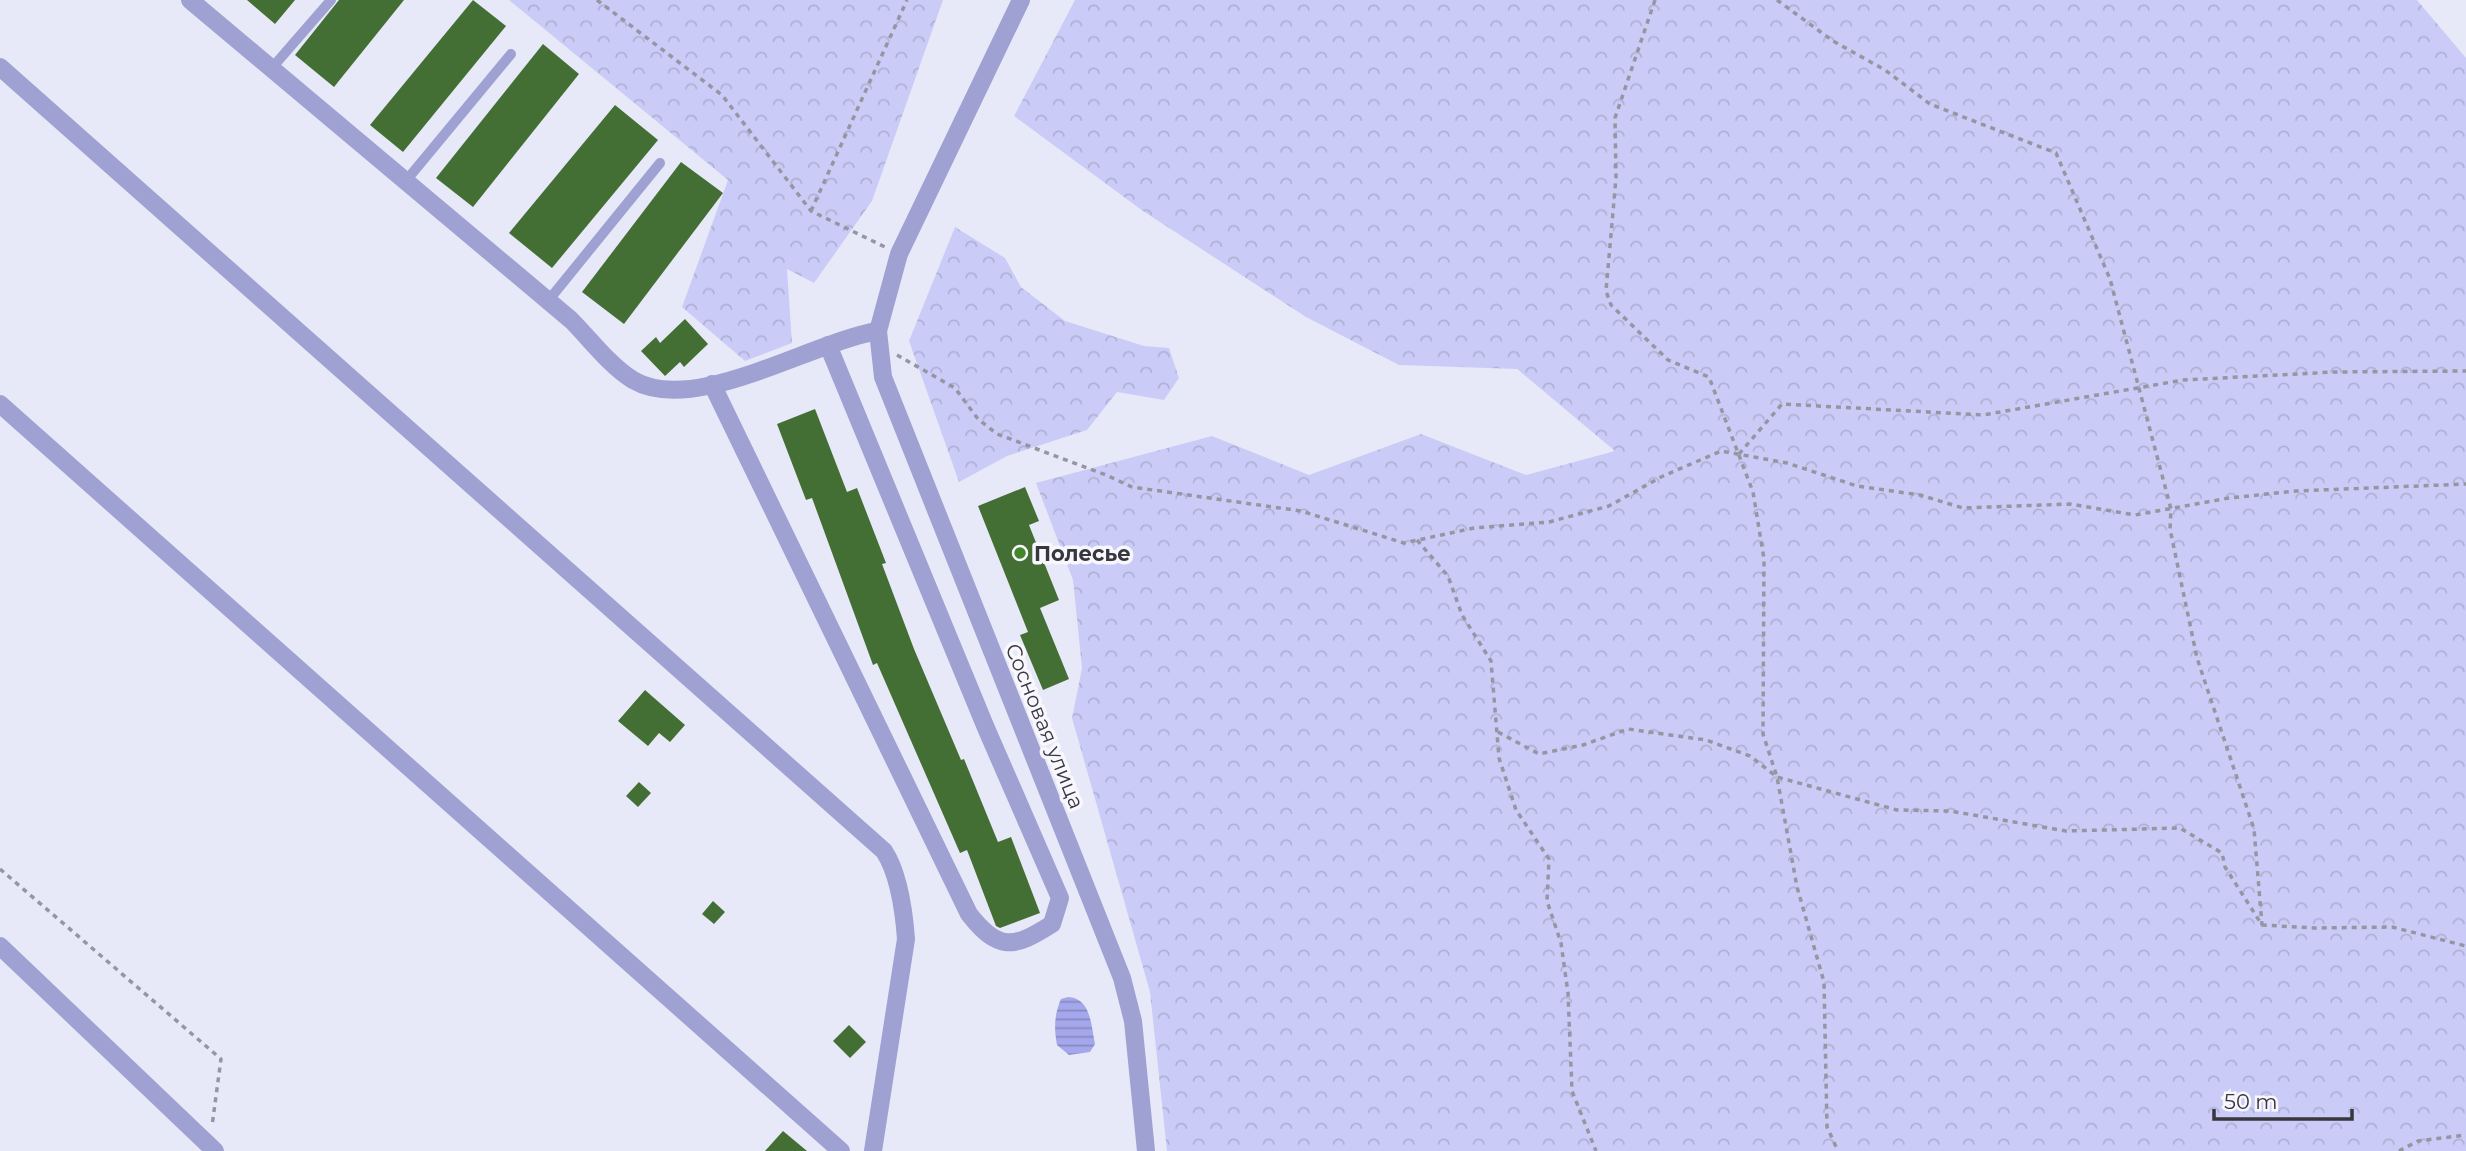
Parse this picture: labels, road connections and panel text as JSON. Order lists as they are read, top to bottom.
{
  "streets": {
    "street": ["Сосновая улица"]
  },
  "places": ["Полесье"],
  "scale_bar": "50 m"
}
